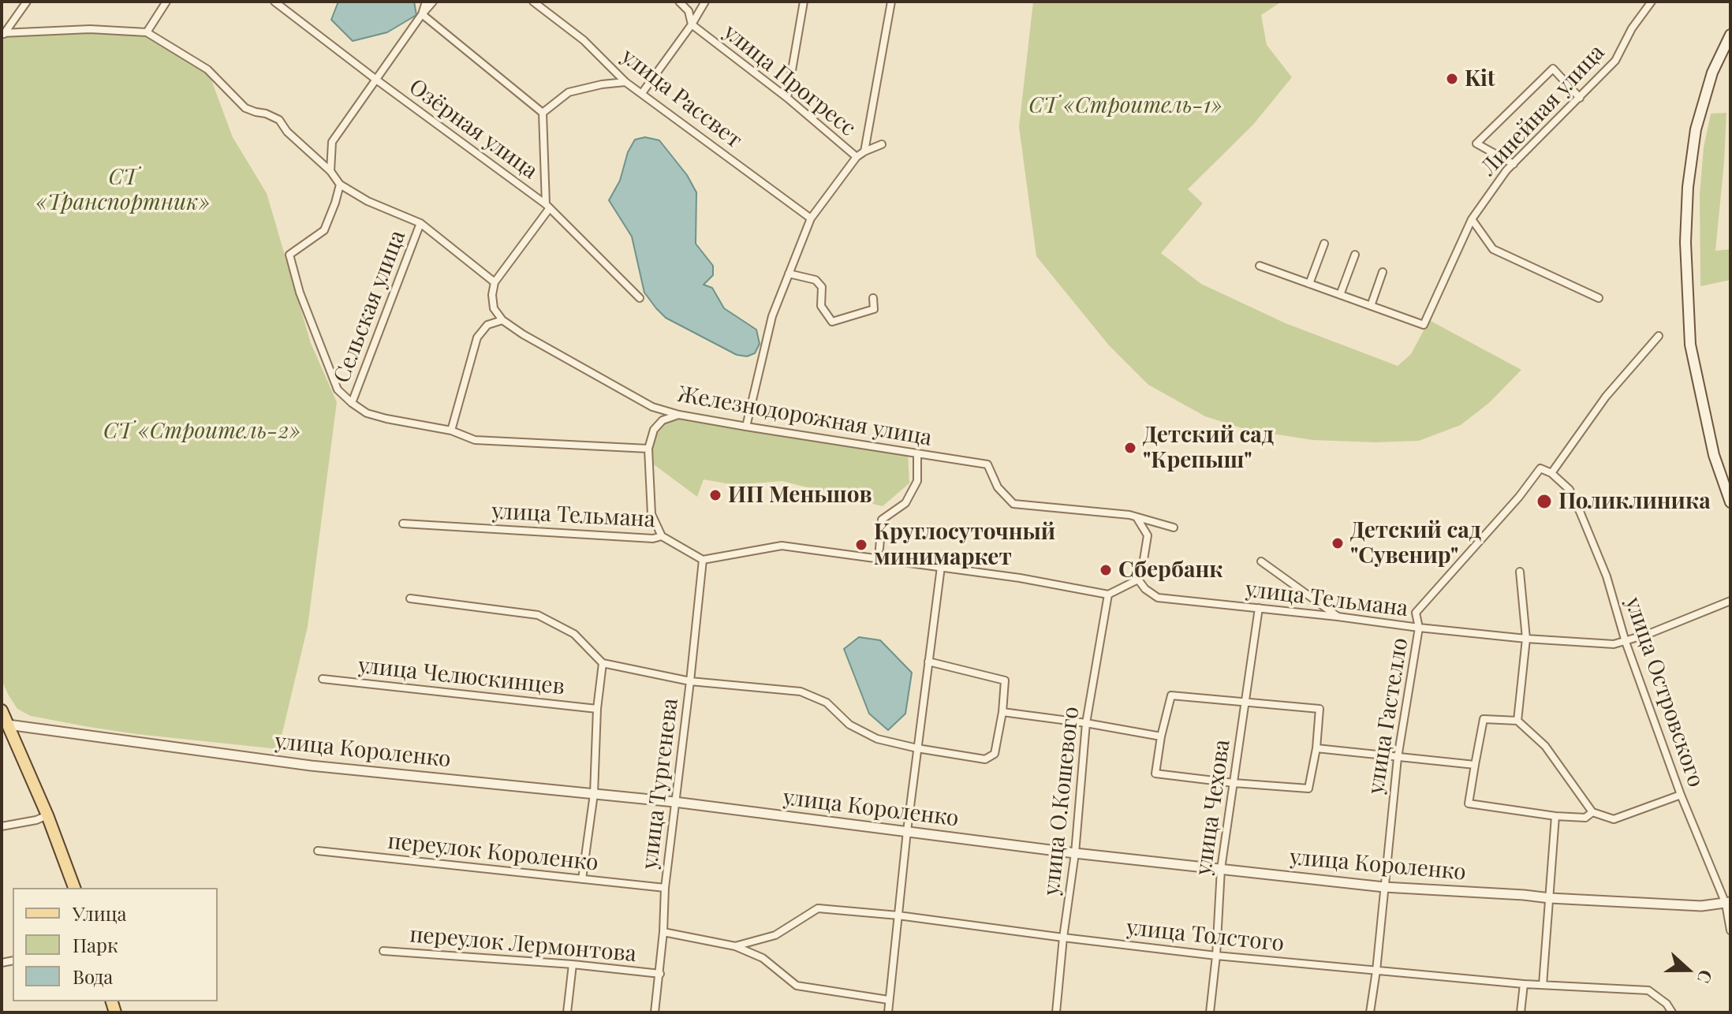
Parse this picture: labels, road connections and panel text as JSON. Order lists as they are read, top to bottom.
{
  "streets": {
    "street": [
      "улица Прогресс",
      "улица Рассвет",
      "Линейная улица",
      "Озёрная улица",
      "Сельская улица",
      "Железнодорожная улица",
      "улица Тельмана",
      "улица Челюскинцев",
      "улица Островского",
      "улица Гастелло",
      "улица Короленко",
      "улица Тургенева",
      "улица О.Кошевого",
      "улица Чехова",
      "переулок Короленко",
      "улица Толстого",
      "переулок Лермонтова"
    ]
  },
  "crossings": [
    ["улица Тельмана", "улица Островского"],
    ["улица Тельмана", "улица Гастелло"],
    ["улица Тельмана", "улица Тургенева"],
    ["улица Тельмана", "улица Чехова"],
    ["улица Островского", "улица Гастелло"],
    ["улица Островского", "улица Короленко"],
    ["улица Гастелло", "улица Короленко"],
    ["улица Гастелло", "улица Толстого"],
    ["улица Короленко", "улица Тургенева"],
    ["улица Короленко", "улица О.Кошевого"],
    ["улица Короленко", "улица Чехова"],
    ["улица Тургенева", "переулок Короленко"],
    ["улица Тургенева", "улица Толстого"],
    ["улица Тургенева", "переулок Лермонтова"],
    ["улица О.Кошевого", "улица Толстого"],
    ["улица Чехова", "улица Толстого"]
  ],
  "parks": ["СТ «Строитель-1»", "СТ «Транспортник»", "СТ «Строитель-2»"],
  "places": [
    "Kit",
    "Детский сад \"Крепыш\"",
    "ИП Меньшов",
    "Поликлиника",
    "Детский сад \"Сувенир\"",
    "Круглосуточный минимаркет",
    "Сбербанк"
  ],
  "legend": ["Улица", "Парк", "Вода"],
  "north": "right"
}
